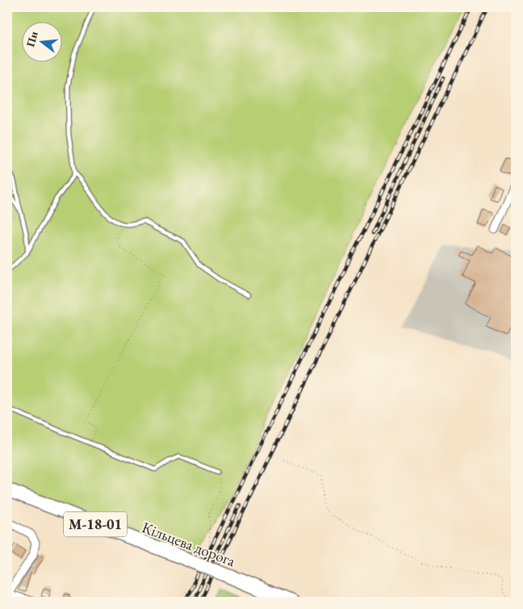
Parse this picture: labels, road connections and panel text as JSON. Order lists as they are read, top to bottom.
{
  "streets": {
    "highway": ["М-18-01", "Кільцева дорога"]
  },
  "north": "left"
}
